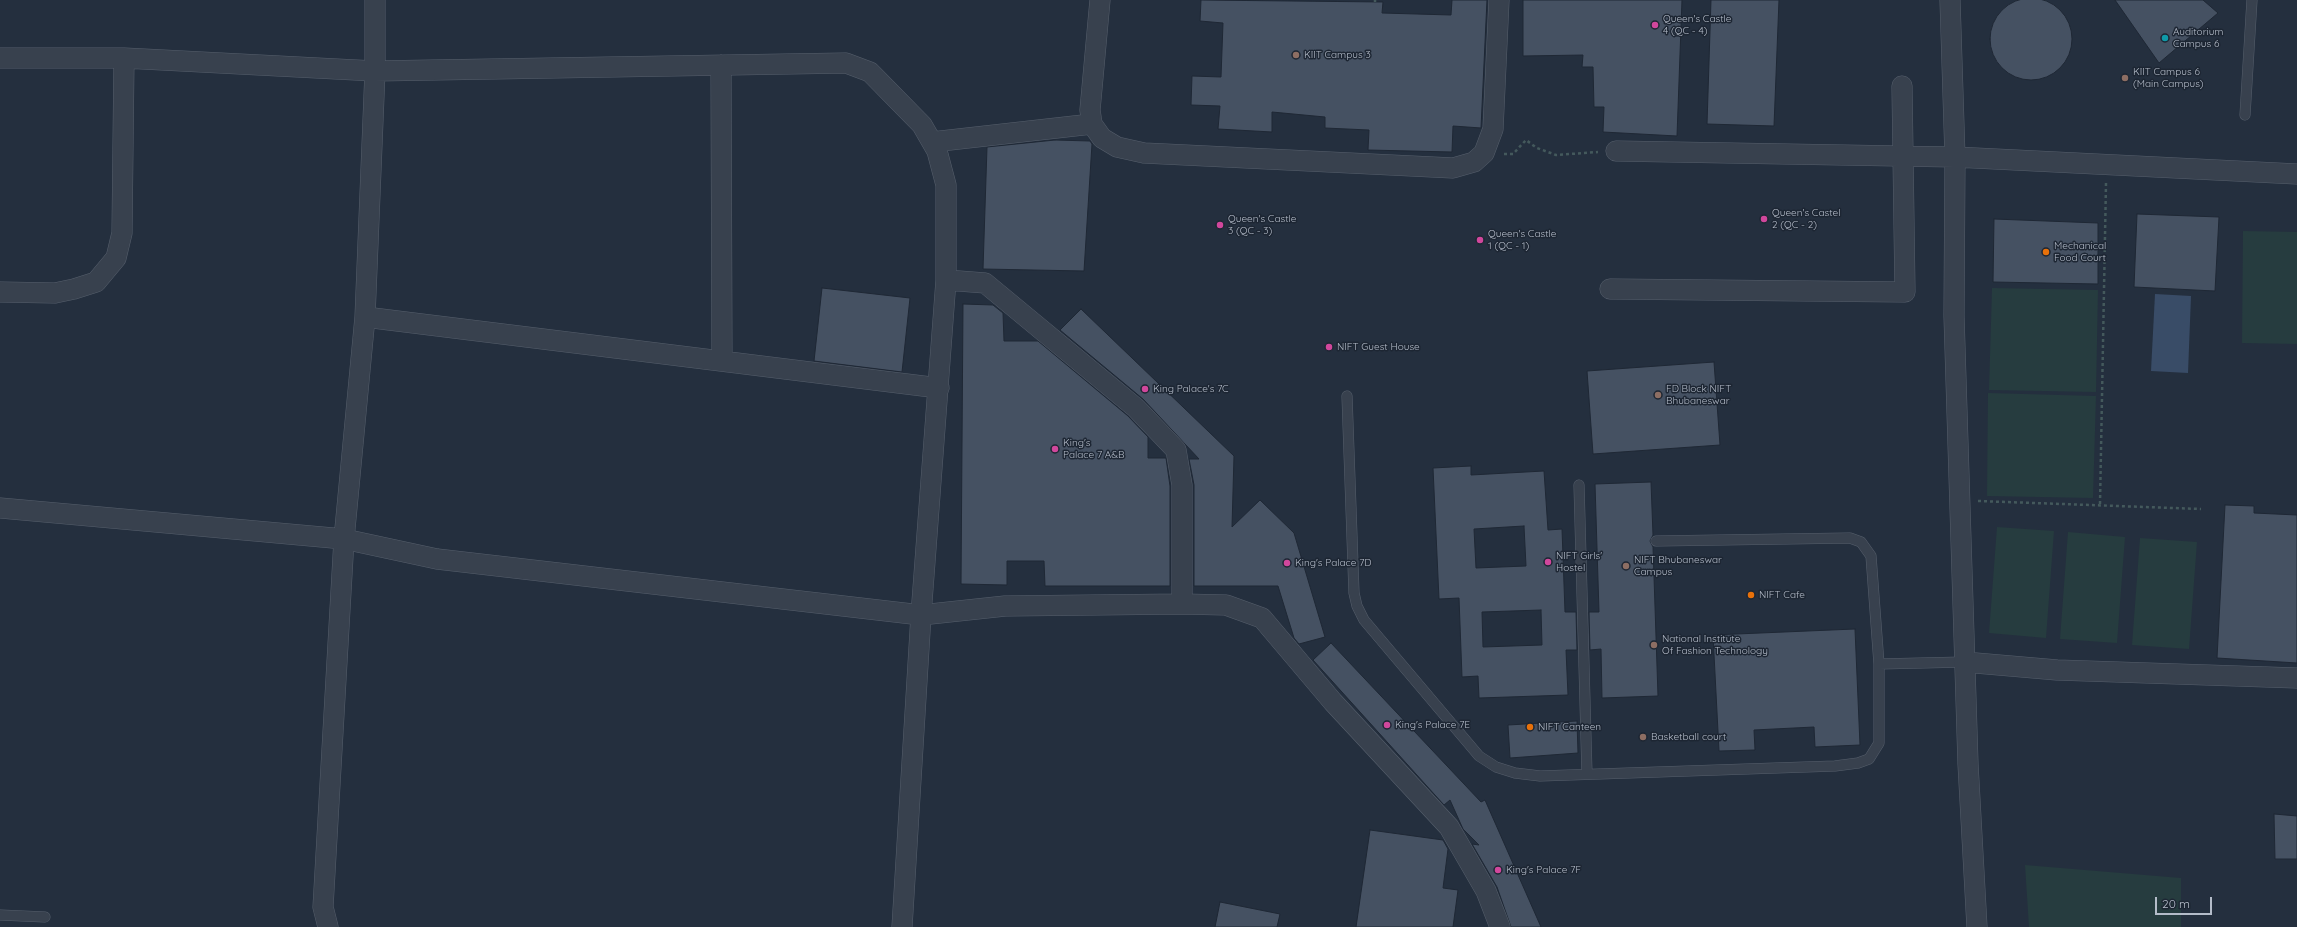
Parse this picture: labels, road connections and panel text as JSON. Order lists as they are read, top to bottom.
{
  "places": [
    "Queen's Castle 4 (QC - 4)",
    "Auditorium Campus 6",
    "KIIT Campus 3",
    "KIIT Campus 6 (Main Campus)",
    "Queen's Castel 2 (QC - 2)",
    "Queen's Castle 3 (QC - 3)",
    "Queen's Castle 1 (QC - 1)",
    "Mechanical Food Court",
    "NIFT Guest House",
    "King Palace's 7C",
    "FD Block NIFT Bhubaneswar",
    "King's Palace 7 A&B",
    "NIFT Girls' Hostel",
    "King's Palace 7D",
    "NIFT Bhubaneswar Campus",
    "NIFT Cafe",
    "National Institute Of Fashion Technology",
    "King's Palace 7E",
    "NIFT Canteen",
    "Basketball court",
    "King's Palace 7F"
  ],
  "scale_bar": "20 m"
}
